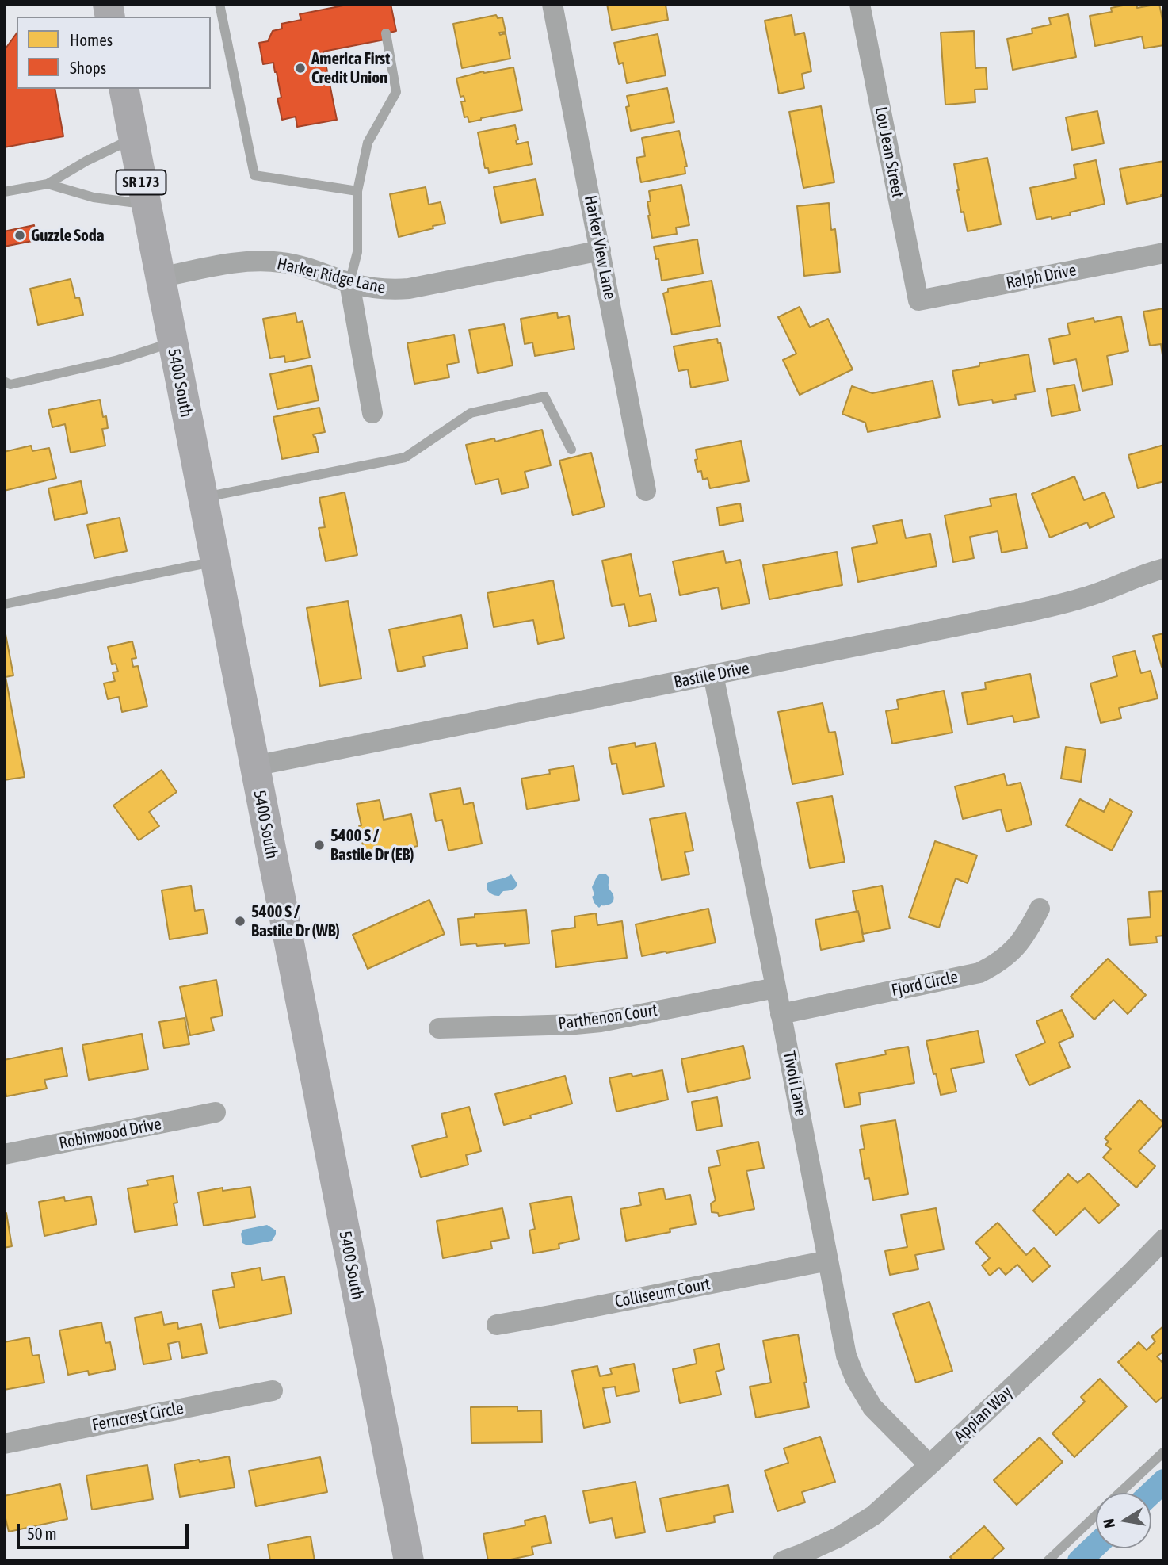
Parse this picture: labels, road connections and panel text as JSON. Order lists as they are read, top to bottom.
{
  "streets": {
    "main road": ["SR 173", "5400 South"],
    "street": [
      "Lou Jean Street",
      "Harker View Lane",
      "Harker Ridge Lane",
      "Ralph Drive",
      "Bastile Drive",
      "Fjord Circle",
      "Parthenon Court",
      "Tivoli Lane",
      "Robinwood Drive",
      "Colliseum Court",
      "Appian Way",
      "Ferncrest Circle"
    ]
  },
  "crossings": [
    ["Lou Jean Street", "Ralph Drive"],
    ["Harker View Lane", "Harker Ridge Lane"],
    ["Harker Ridge Lane", "5400 South"],
    ["5400 South", "Bastile Drive"],
    ["Bastile Drive", "Tivoli Lane"],
    ["Fjord Circle", "Tivoli Lane"],
    ["Parthenon Court", "Tivoli Lane"],
    ["Tivoli Lane", "Colliseum Court"],
    ["Tivoli Lane", "Appian Way"]
  ],
  "places": [
    "America First Credit Union",
    "Guzzle Soda",
    "5400 S / Bastile Dr (EB)",
    "5400 S / Bastile Dr (WB)"
  ],
  "legend": ["Homes", "Shops"],
  "scale_bar": "50 m",
  "north": "left"
}
